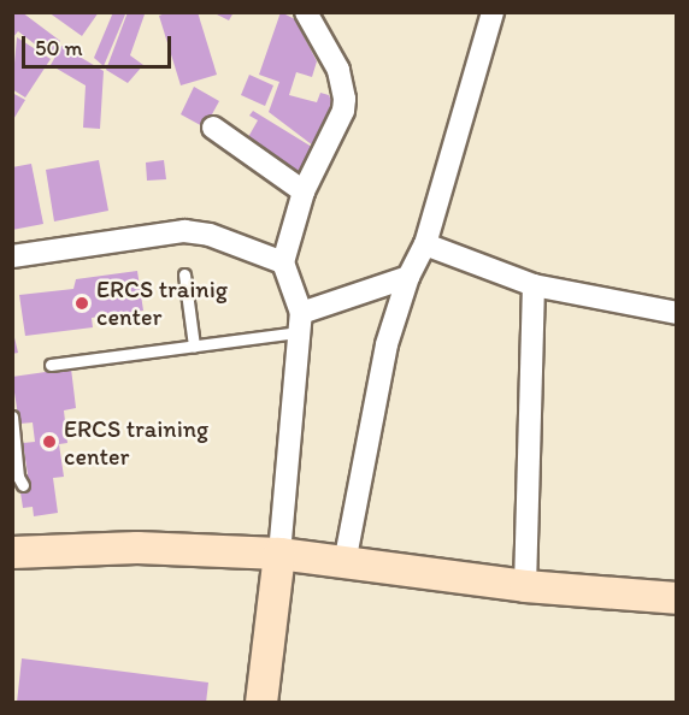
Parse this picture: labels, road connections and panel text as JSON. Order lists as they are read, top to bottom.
{
  "places": ["ERCS trainig center", "ERCS training center"],
  "scale_bar": "50 m"
}
